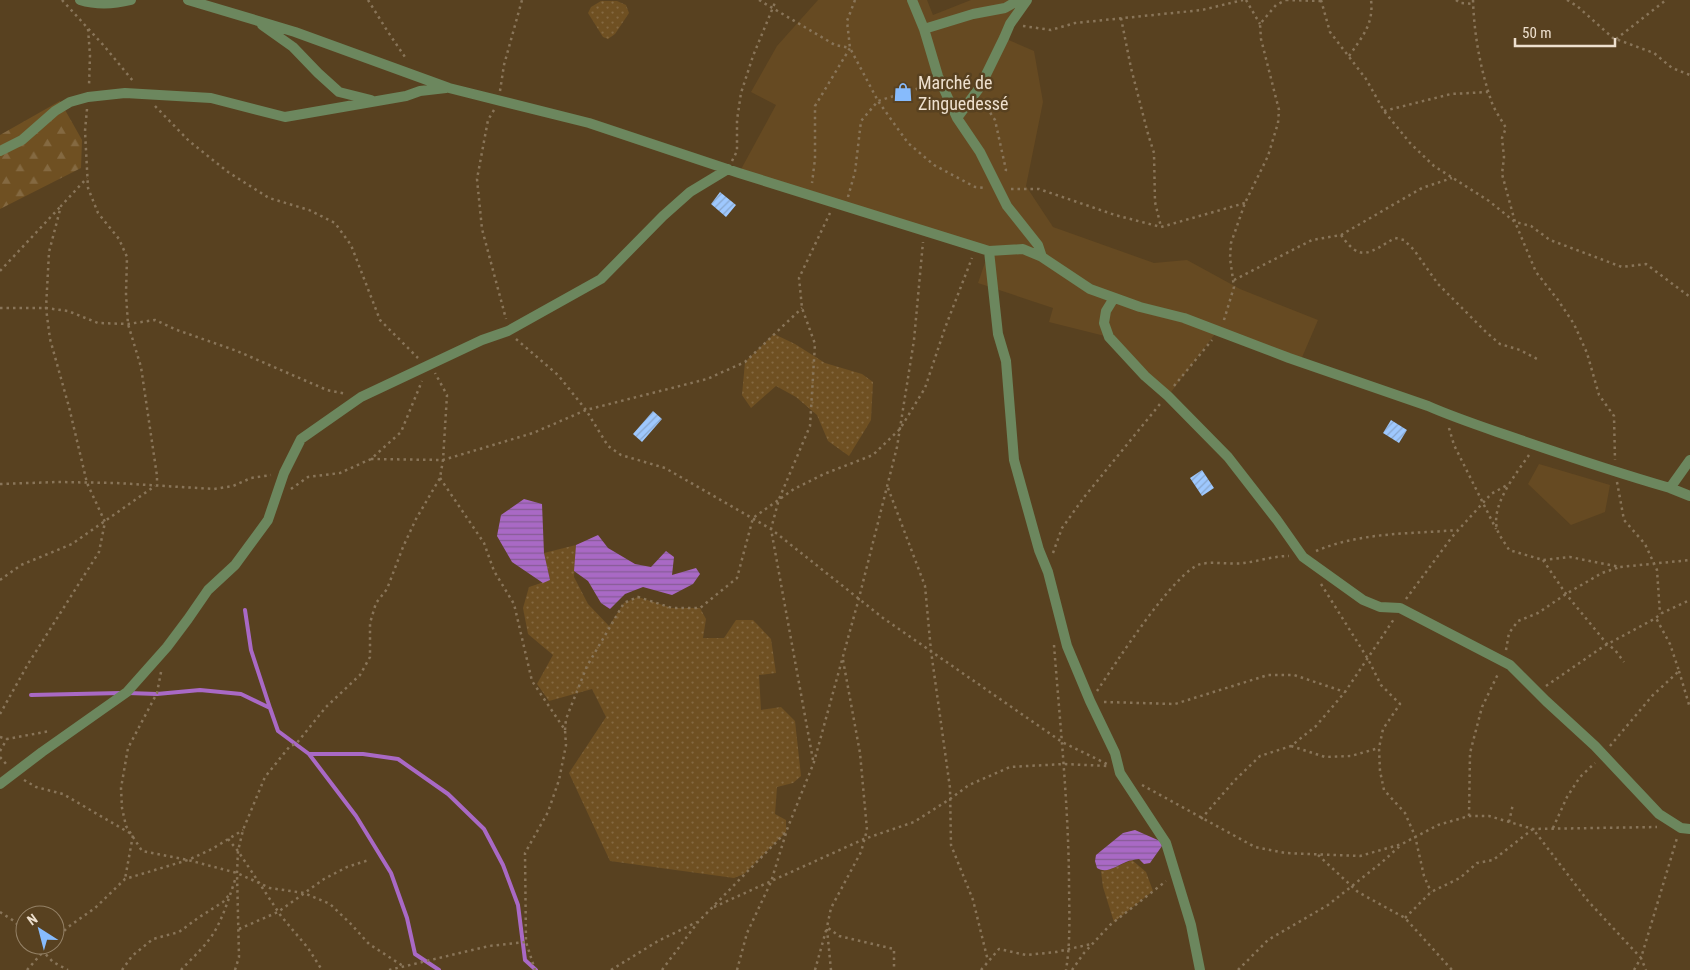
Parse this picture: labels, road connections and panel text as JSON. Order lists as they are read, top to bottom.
{
  "places": {
    "shop": ["Marché de Zinguedessé"]
  },
  "scale_bar": "50 m",
  "north": "top left"
}
